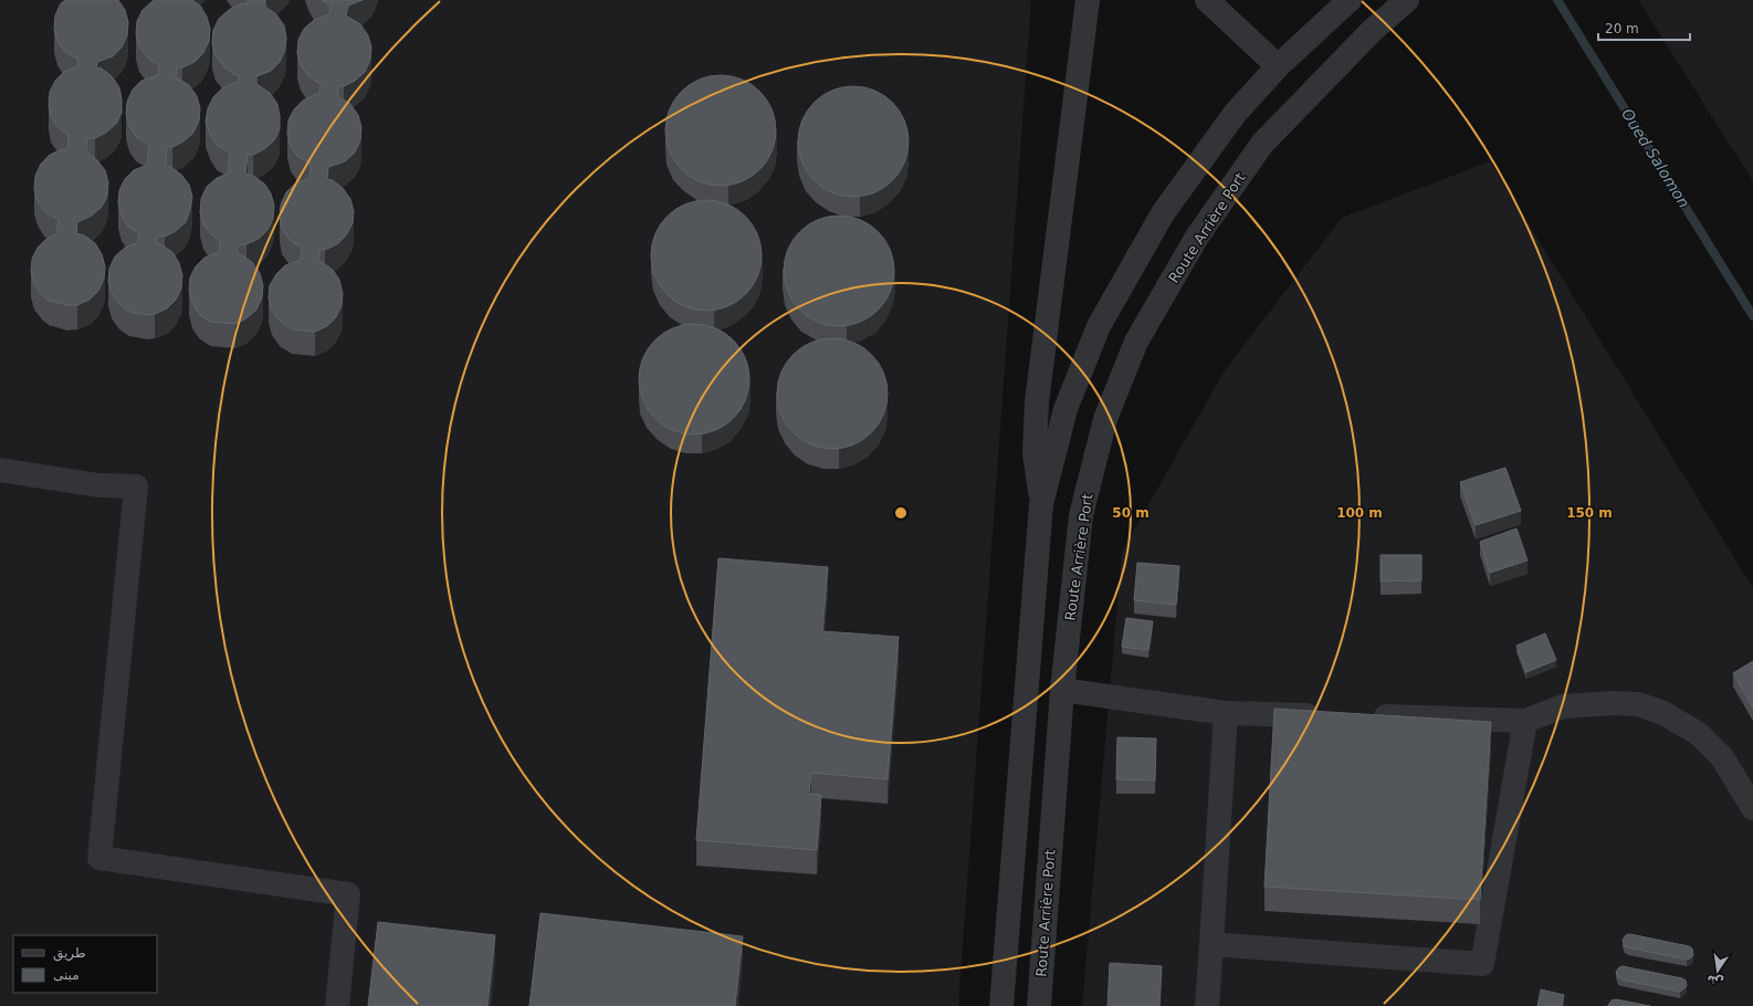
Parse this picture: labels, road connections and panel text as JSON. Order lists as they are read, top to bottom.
{
  "streets": {
    "street": ["Route Arrière Port"]
  },
  "water": ["Oued Salomon"],
  "legend": ["طريق", "مبنى"],
  "scale_bar": "20 m",
  "north": "bottom",
  "rings": ["50 m", "100 m", "150 m"]
}
